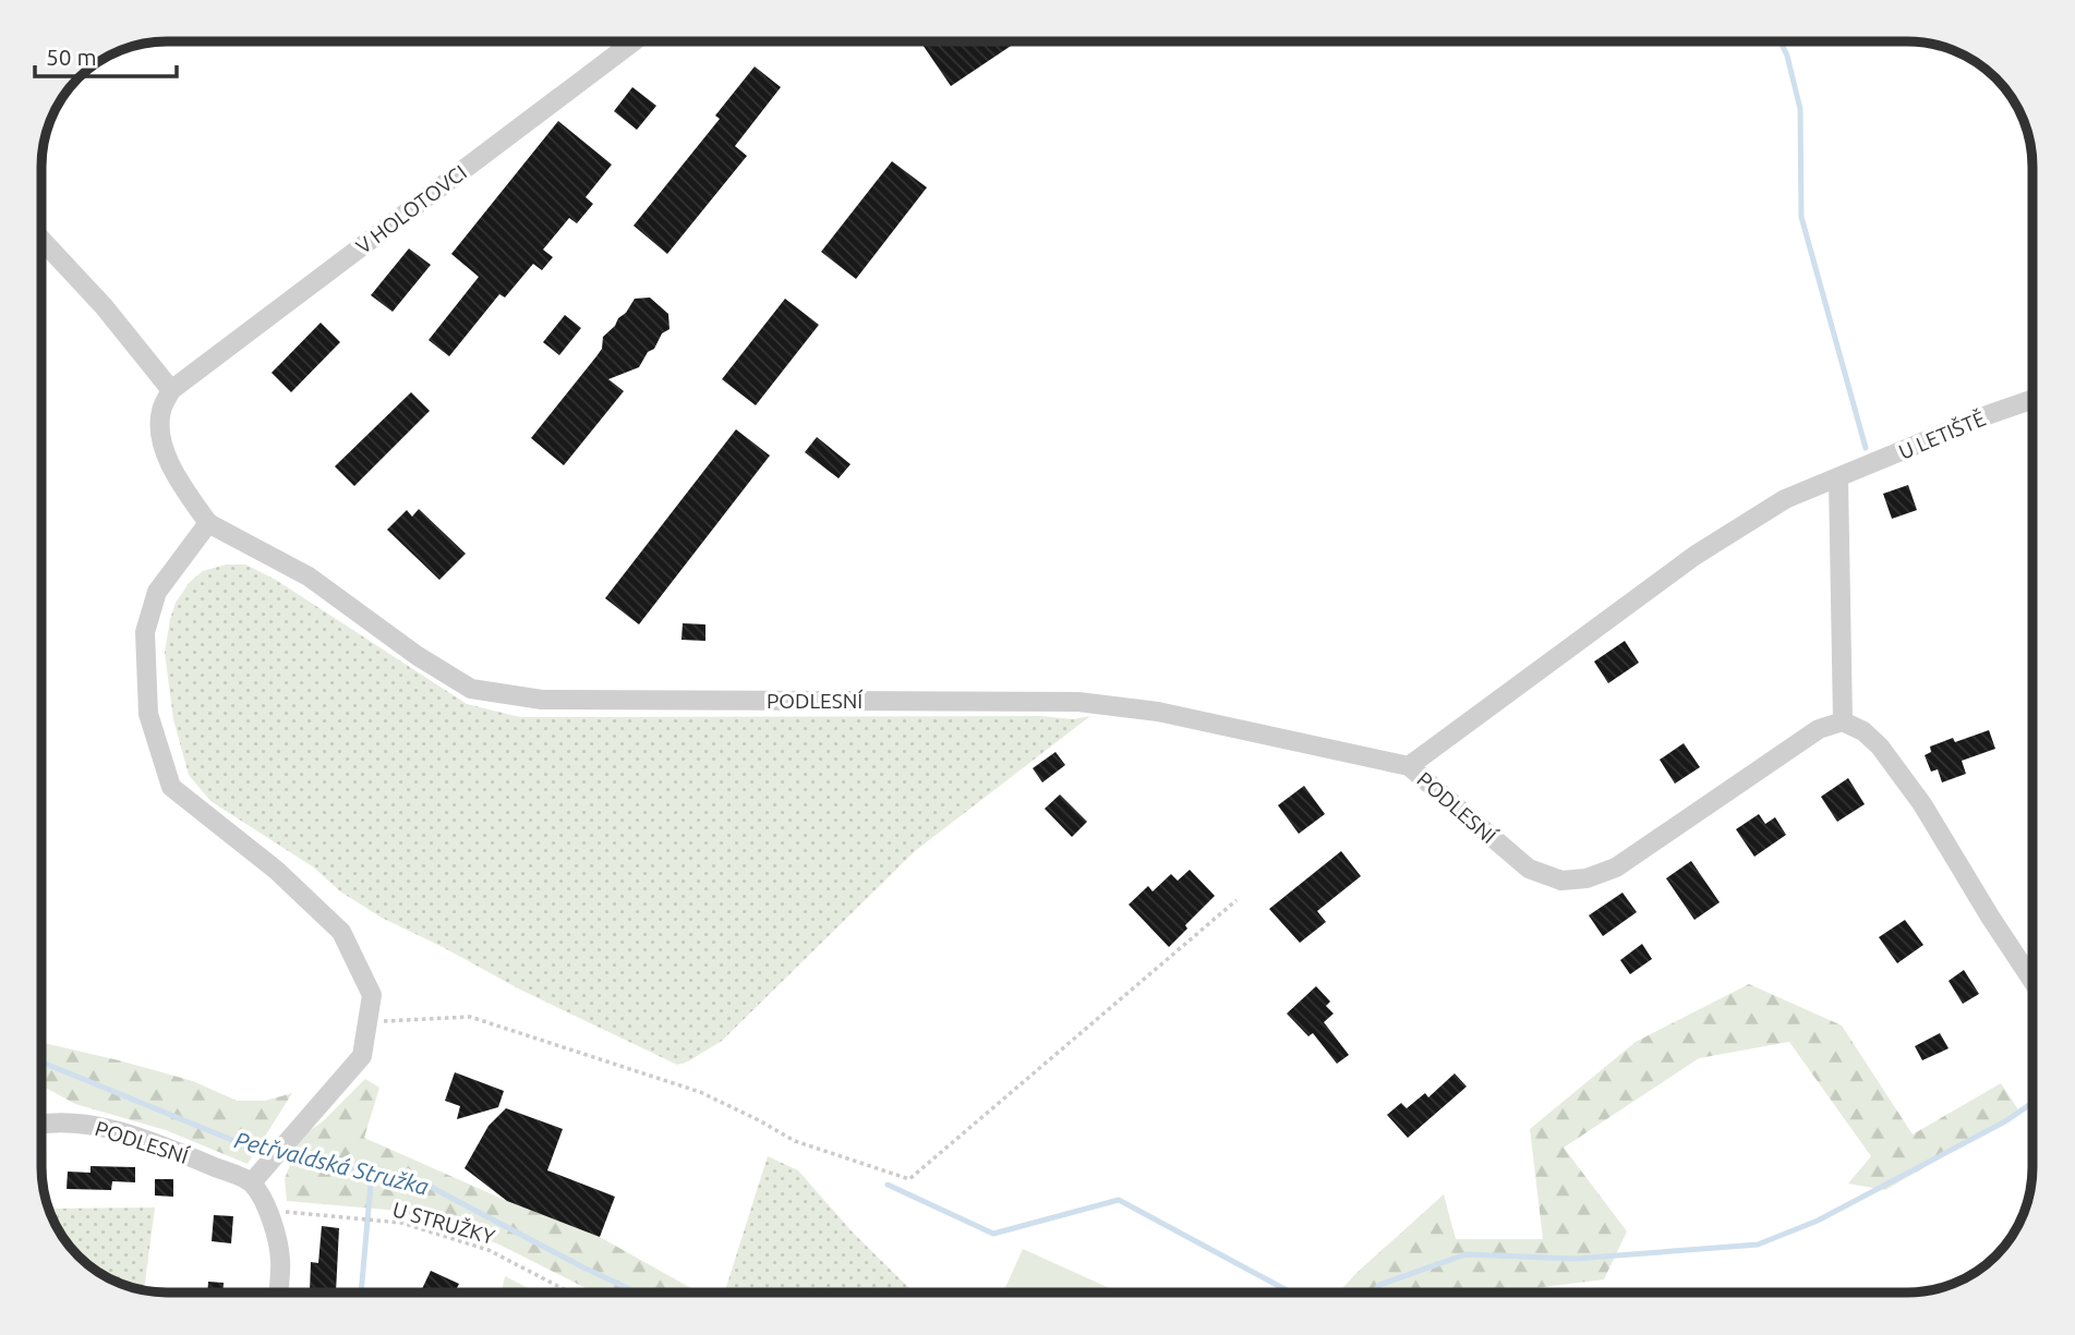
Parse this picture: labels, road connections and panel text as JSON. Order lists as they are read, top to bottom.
{
  "streets": {
    "street": ["V HOLOTOVCI", "U LETIŠTĚ", "PODLESNÍ"],
    "path": ["U STRUŽKY"]
  },
  "crossings": [
    ["U LETIŠTĚ", "PODLESNÍ"]
  ],
  "water": ["Petřvaldská Stružka"],
  "scale_bar": "50 m"
}
